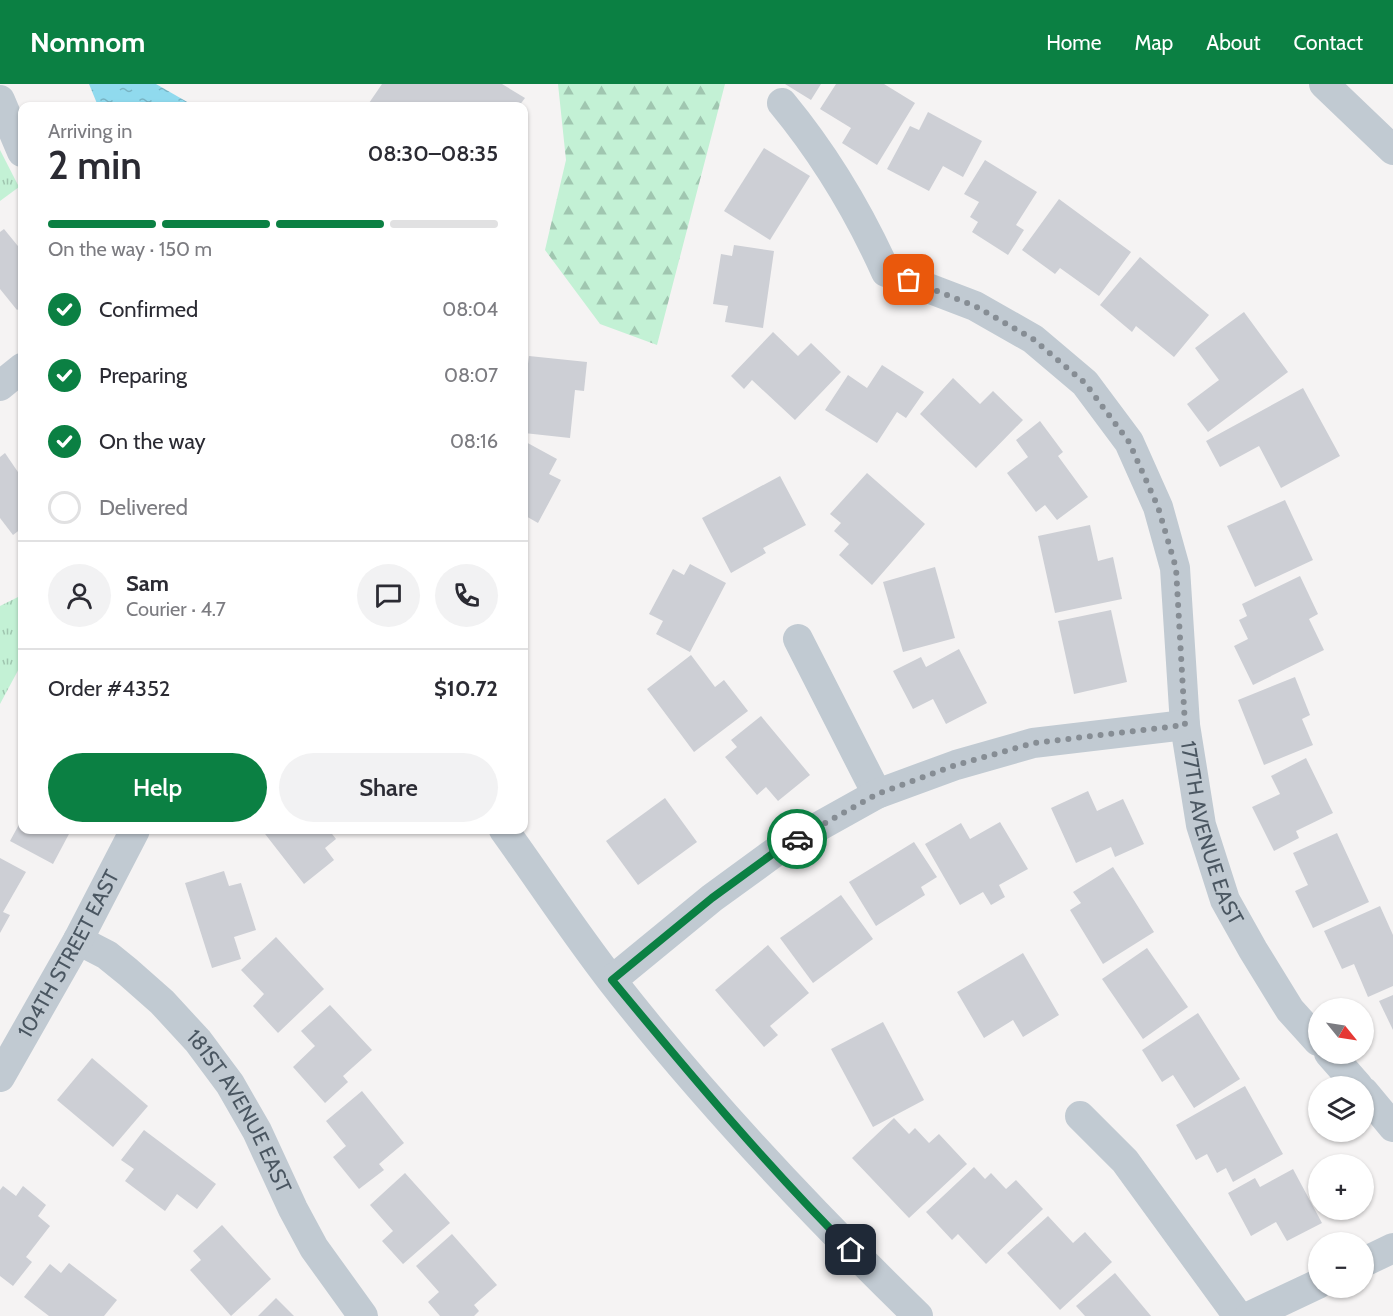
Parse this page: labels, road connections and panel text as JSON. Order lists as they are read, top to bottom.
{
  "streets": {
    "street": ["177TH AVENUE EAST", "104TH STREET EAST", "181ST AVENUE EAST"]
  },
  "crossings": [
    ["104TH STREET EAST", "181ST AVENUE EAST"]
  ],
  "north": "bottom right",
  "page": {
    "header": "Nomnom",
    "nav": [
      "Home",
      "Map",
      "About",
      "Contact"
    ],
    "heading": ["2 min", "Arriving in", "08:30–08:35"],
    "panel": [
      "Sam",
      "Courier · 4.7",
      "Order #4352",
      "$10.72"
    ],
    "bar": "On the way · 150 m",
    "list": [
      ["Confirmed", "08:04"],
      ["Preparing", "08:07"],
      ["On the way", "08:16"],
      "Delivered"
    ],
    "buttons": ["Help", "Share"],
    "map_buttons": ["+", "−"]
  }
}
